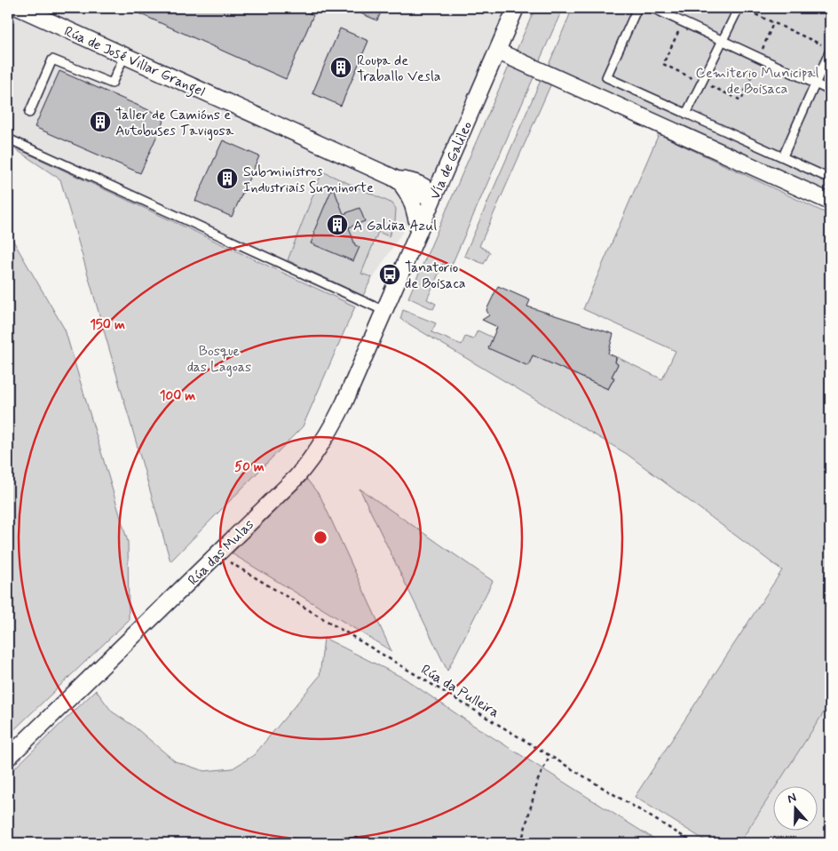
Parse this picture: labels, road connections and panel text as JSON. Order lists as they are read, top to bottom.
{
  "streets": {
    "street": ["Rúa de José Villar Grangel", "Vía de Galileo", "Rúa das Mulas"],
    "path": ["Rúa da Pulleira"]
  },
  "crossings": [
    ["Rúa de José Villar Grangel", "Vía de Galileo"],
    ["Vía de Galileo", "Rúa das Mulas"],
    ["Rúa das Mulas", "Rúa da Pulleira"]
  ],
  "parks": ["Cemiterio Municipal de Boisaca", "Bosque das Lagoas"],
  "places": {
    "building": [
      "Roupa de Traballo Vesla",
      "Taller de Camións e Autobuses Tavigosa",
      "Subministros Industriais Suminorte",
      "A Galiña Azul"
    ],
    "bus stop": ["Tanatorio de Boisaca"]
  },
  "north": "top",
  "rings": ["150 m", "100 m", "50 m"]
}
